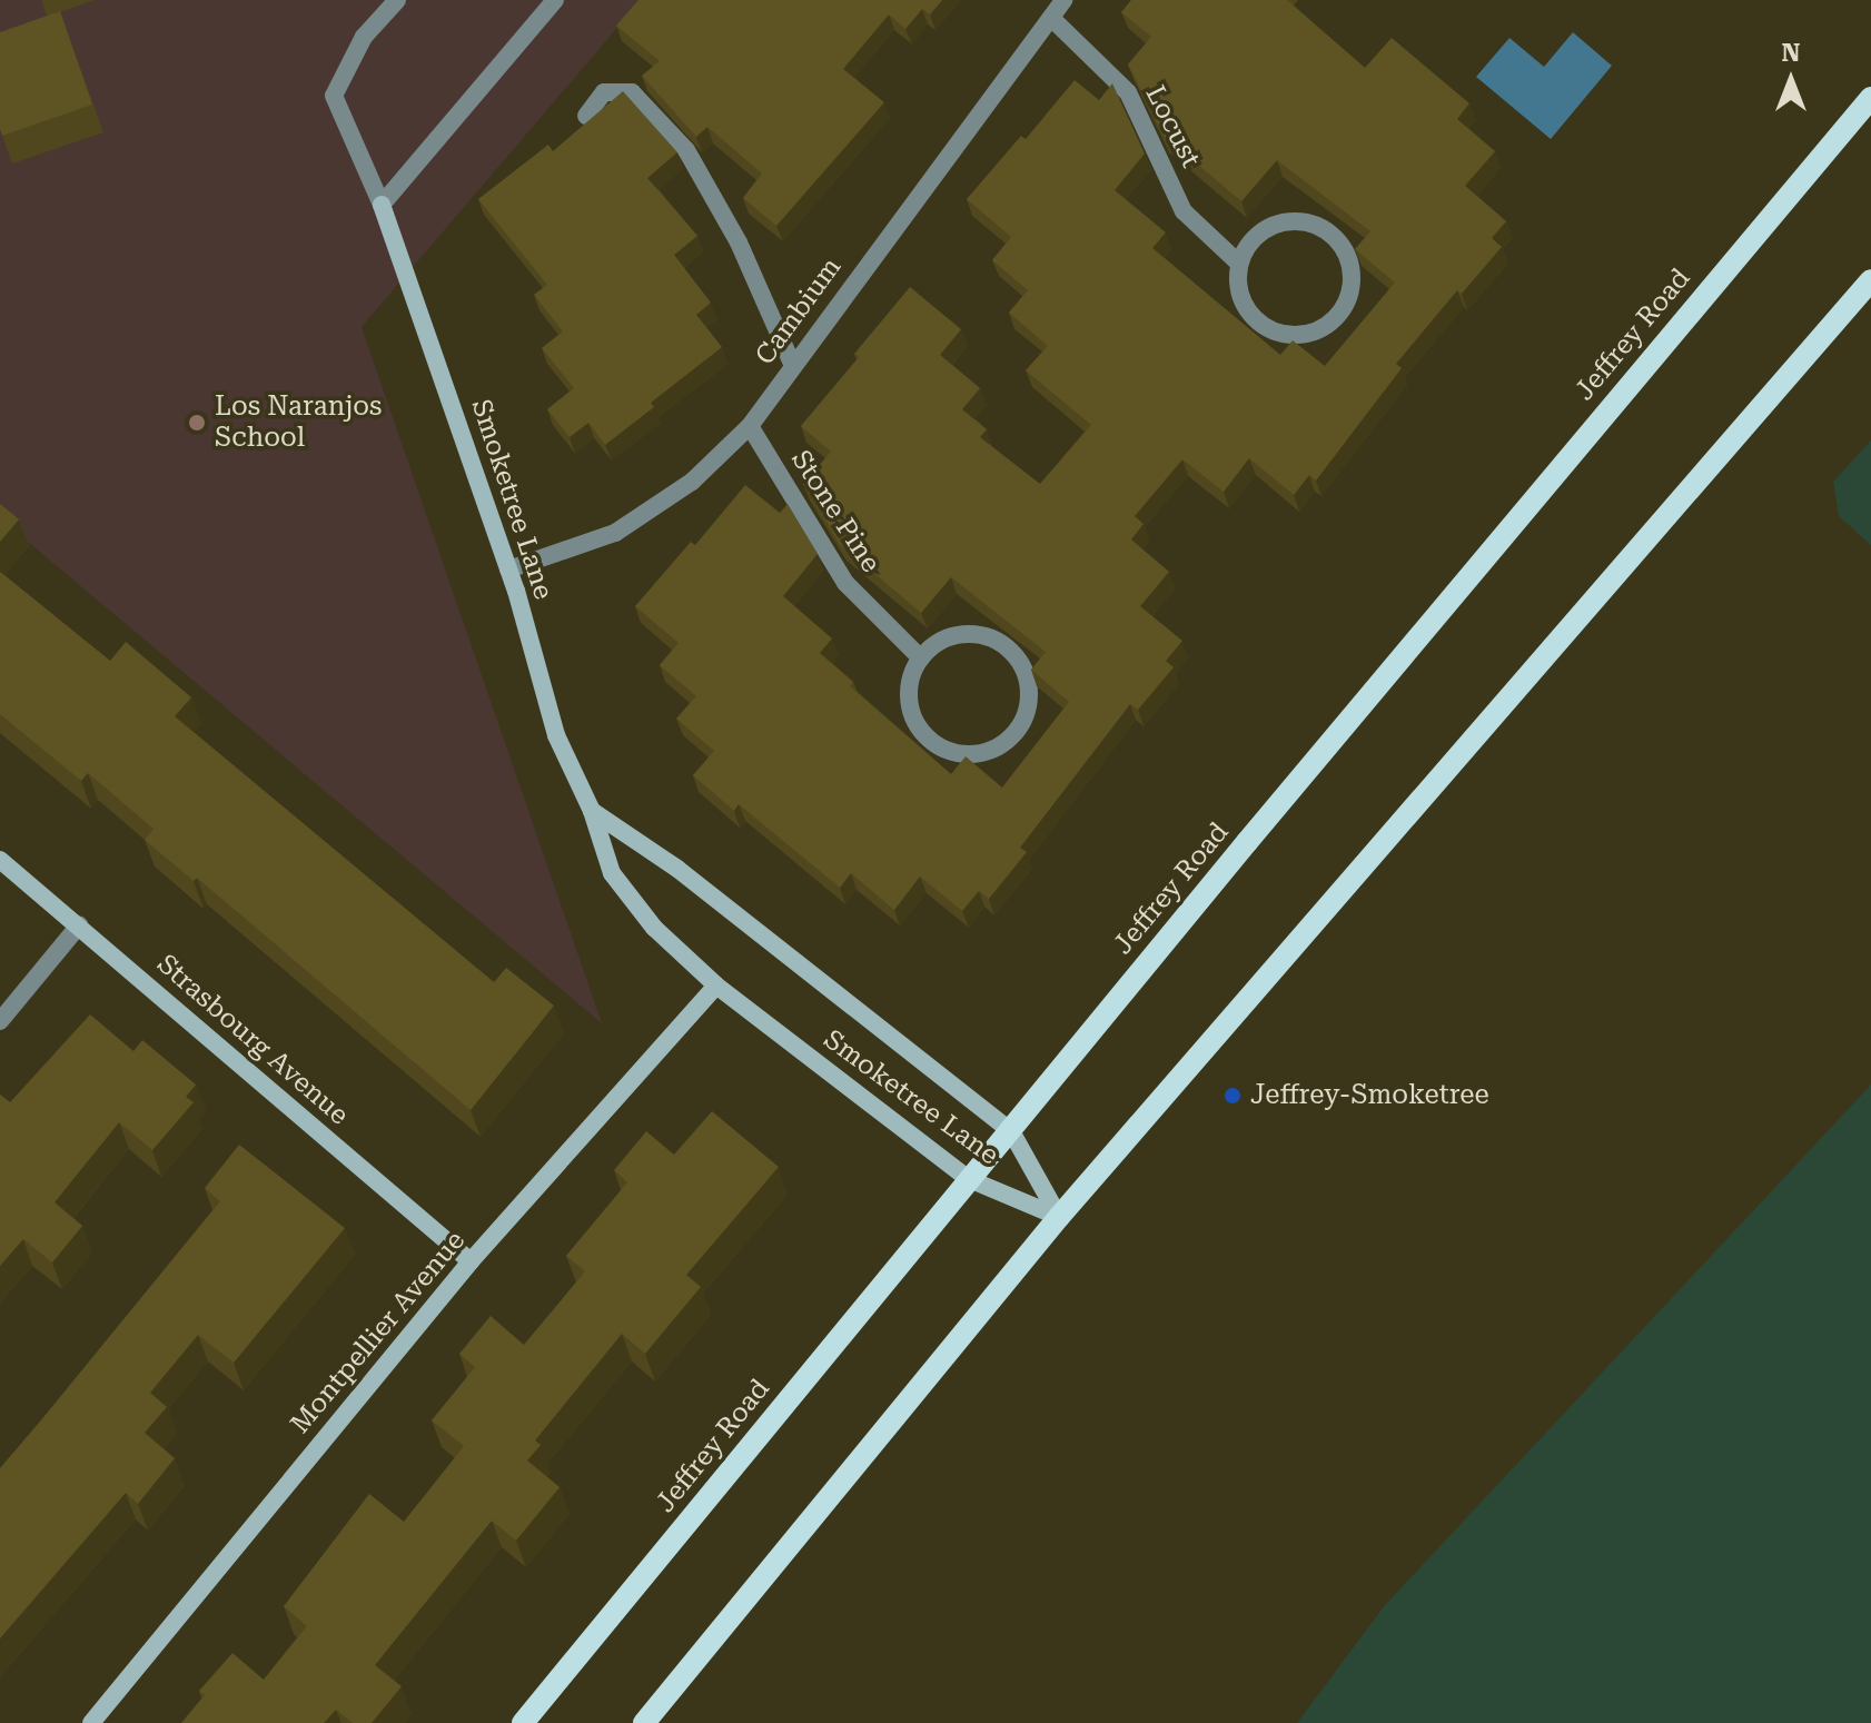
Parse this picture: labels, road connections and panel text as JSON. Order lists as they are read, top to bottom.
{
  "streets": {
    "main road": ["Jeffrey Road"],
    "street": [
      "Locust",
      "Cambium",
      "Smoketree Lane",
      "Stone Pine",
      "Strasbourg Avenue",
      "Montpellier Avenue"
    ]
  },
  "crossings": [
    ["Locust", "Cambium"],
    ["Cambium", "Smoketree Lane"],
    ["Cambium", "Stone Pine"],
    ["Jeffrey Road", "Smoketree Lane"],
    ["Smoketree Lane", "Montpellier Avenue"],
    ["Strasbourg Avenue", "Montpellier Avenue"]
  ],
  "places": ["Los Naranjos School", "Jeffrey-Smoketree"],
  "north": "top"
}
